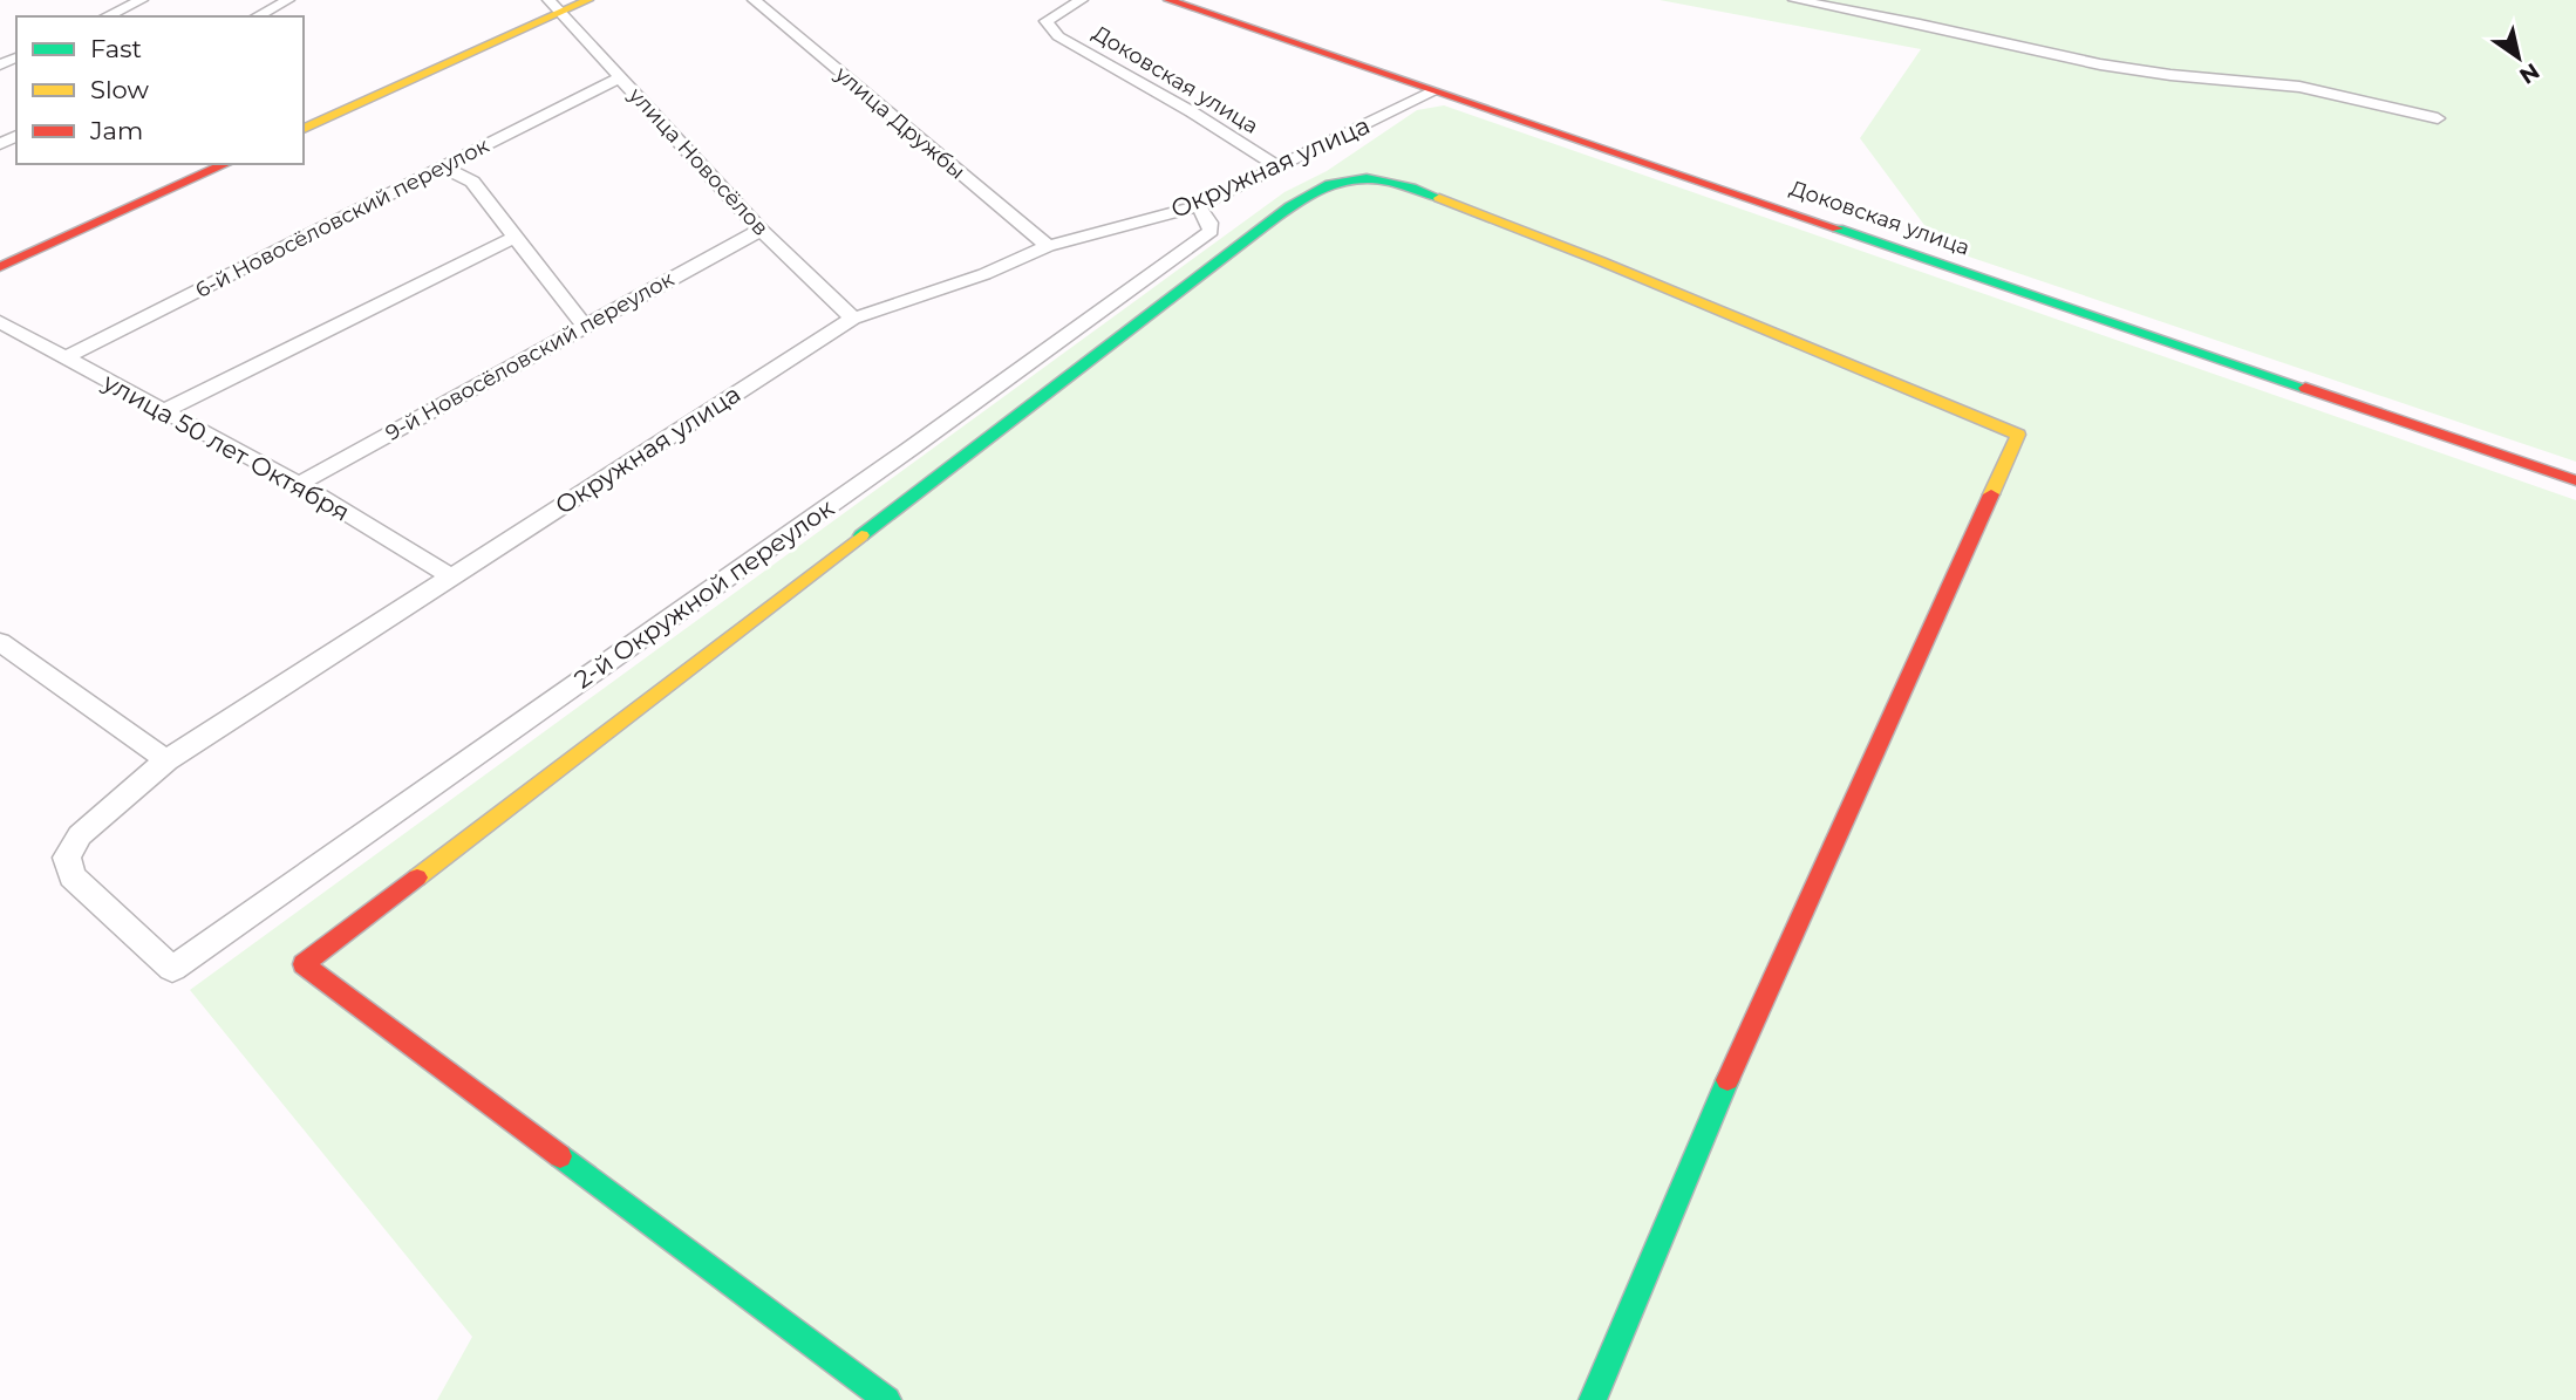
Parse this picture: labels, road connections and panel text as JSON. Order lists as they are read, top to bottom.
{
  "streets": {
    "street": [
      "Доковская улица",
      "улица Дружбы",
      "улица Новосёлов",
      "Окружная улица",
      "6-й Новосёловский переулок",
      "9-й Новосёловский переулок",
      "улица 50 лет Октября",
      "2-й Окружной переулок"
    ]
  },
  "crossings": [
    ["Доковская улица", "Окружная улица"],
    ["улица Дружбы", "Окружная улица"],
    ["улица Новосёлов", "Окружная улица"],
    ["улица Новосёлов", "6-й Новосёловский переулок"],
    ["улица Новосёлов", "9-й Новосёловский переулок"],
    ["Окружная улица", "улица 50 лет Октября"],
    ["Окружная улица", "2-й Окружной переулок"],
    ["6-й Новосёловский переулок", "улица 50 лет Октября"],
    ["9-й Новосёловский переулок", "улица 50 лет Октября"]
  ],
  "legend": ["Fast", "Slow", "Jam"],
  "north": "bottom right"
}
